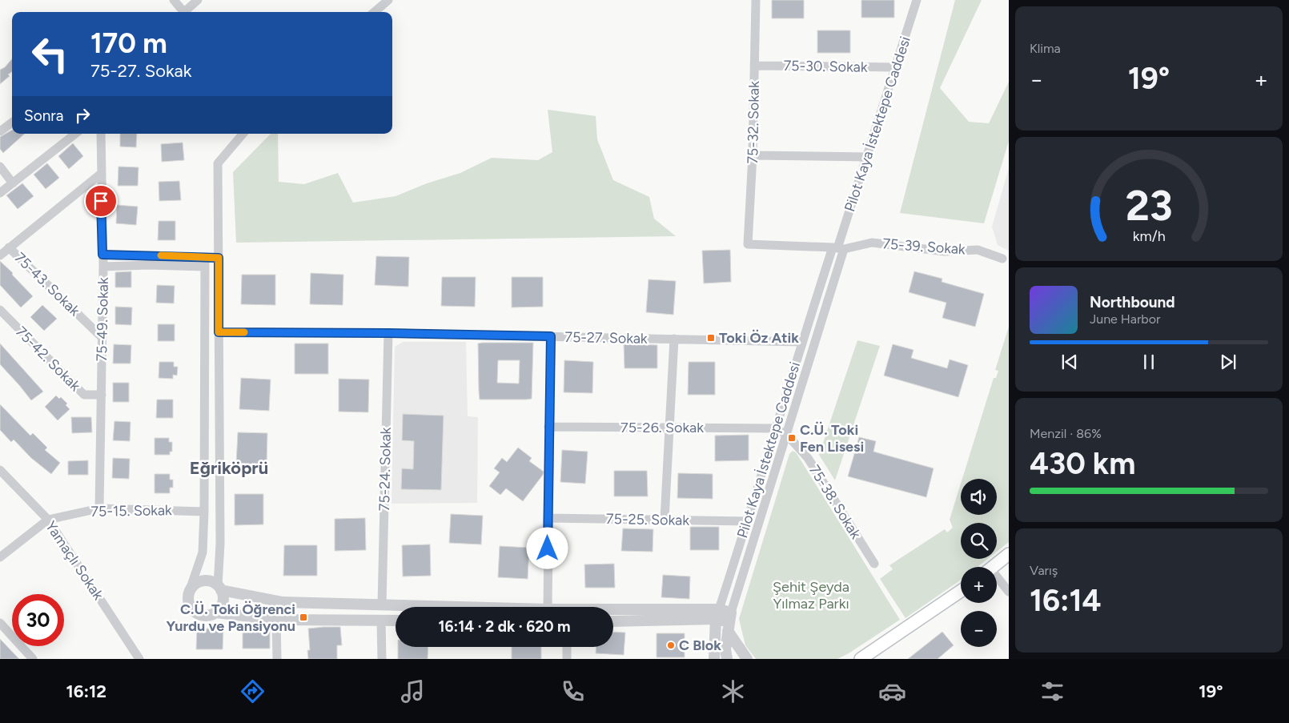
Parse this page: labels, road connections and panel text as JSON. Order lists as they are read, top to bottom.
{
  "streets": {
    "street": [
      "75-30. Sokak",
      "75-32. Sokak",
      "Pilot Kaya İstektepe Caddesi",
      "75-39. Sokak",
      "75-43. Sokak",
      "75-49. Sokak",
      "75-27. Sokak",
      "75-42. Sokak",
      "75-26. Sokak",
      "75-24. Sokak",
      "75-38. Sokak",
      "75-15. Sokak",
      "75-25. Sokak",
      "Yamaçlı Sokak"
    ]
  },
  "crossings": [
    ["75-30. Sokak", "75-32. Sokak"],
    ["75-30. Sokak", "Pilot Kaya İstektepe Caddesi"],
    ["75-32. Sokak", "75-39. Sokak"],
    ["Pilot Kaya İstektepe Caddesi", "75-39. Sokak"],
    ["Pilot Kaya İstektepe Caddesi", "75-27. Sokak"],
    ["Pilot Kaya İstektepe Caddesi", "75-26. Sokak"],
    ["Pilot Kaya İstektepe Caddesi", "75-38. Sokak"],
    ["Pilot Kaya İstektepe Caddesi", "75-25. Sokak"],
    ["75-43. Sokak", "75-49. Sokak"],
    ["75-49. Sokak", "75-42. Sokak"],
    ["75-49. Sokak", "75-15. Sokak"],
    ["75-27. Sokak", "75-24. Sokak"],
    ["75-26. Sokak", "75-38. Sokak"],
    ["75-15. Sokak", "Yamaçlı Sokak"]
  ],
  "districts": ["Eğriköprü"],
  "parks": ["Şehit Şeyda Yılmaz Parkı"],
  "places": {
    "transit": ["Toki Öz Atik", "C.Ü. Toki Fen Lisesi", "C.Ü. Toki Öğrenci Yurdu ve Pansiyonu"],
    "other": ["C Blok"]
  },
  "page": {
    "tile": [
      "Klima",
      ["Menzil · 86%", "430 km"],
      ["Varış", "16:14"]
    ],
    "turn": ["170 m", "75-27. Sokak"],
    "heat": ["−", "19°", "+"],
    "then": "Sonra",
    "song": ["Northbound", "June Harbor"],
    "map_buttons": ["+", "−"],
    "limit": "30",
    "trip": "16:14 · 2 dk · 620 m",
    "tabs": ["16:12", "19°"],
    "gauge": ["23", "km/h"]
  }
}
